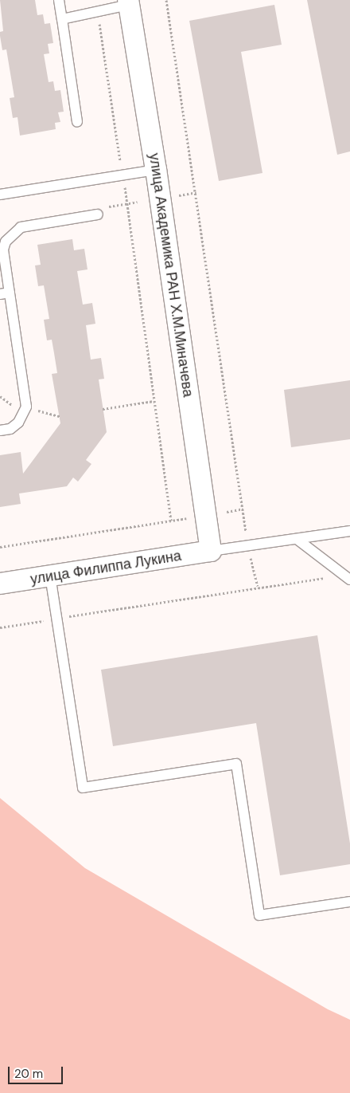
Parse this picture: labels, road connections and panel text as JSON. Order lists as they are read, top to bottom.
{
  "streets": {
    "street": ["улица Академика РАН Х.М.Миначева", "улица Филиппа Лукина"]
  },
  "crossings": [
    ["улица Академика РАН Х.М.Миначева", "улица Филиппа Лукина"]
  ],
  "scale_bar": "20 m"
}
